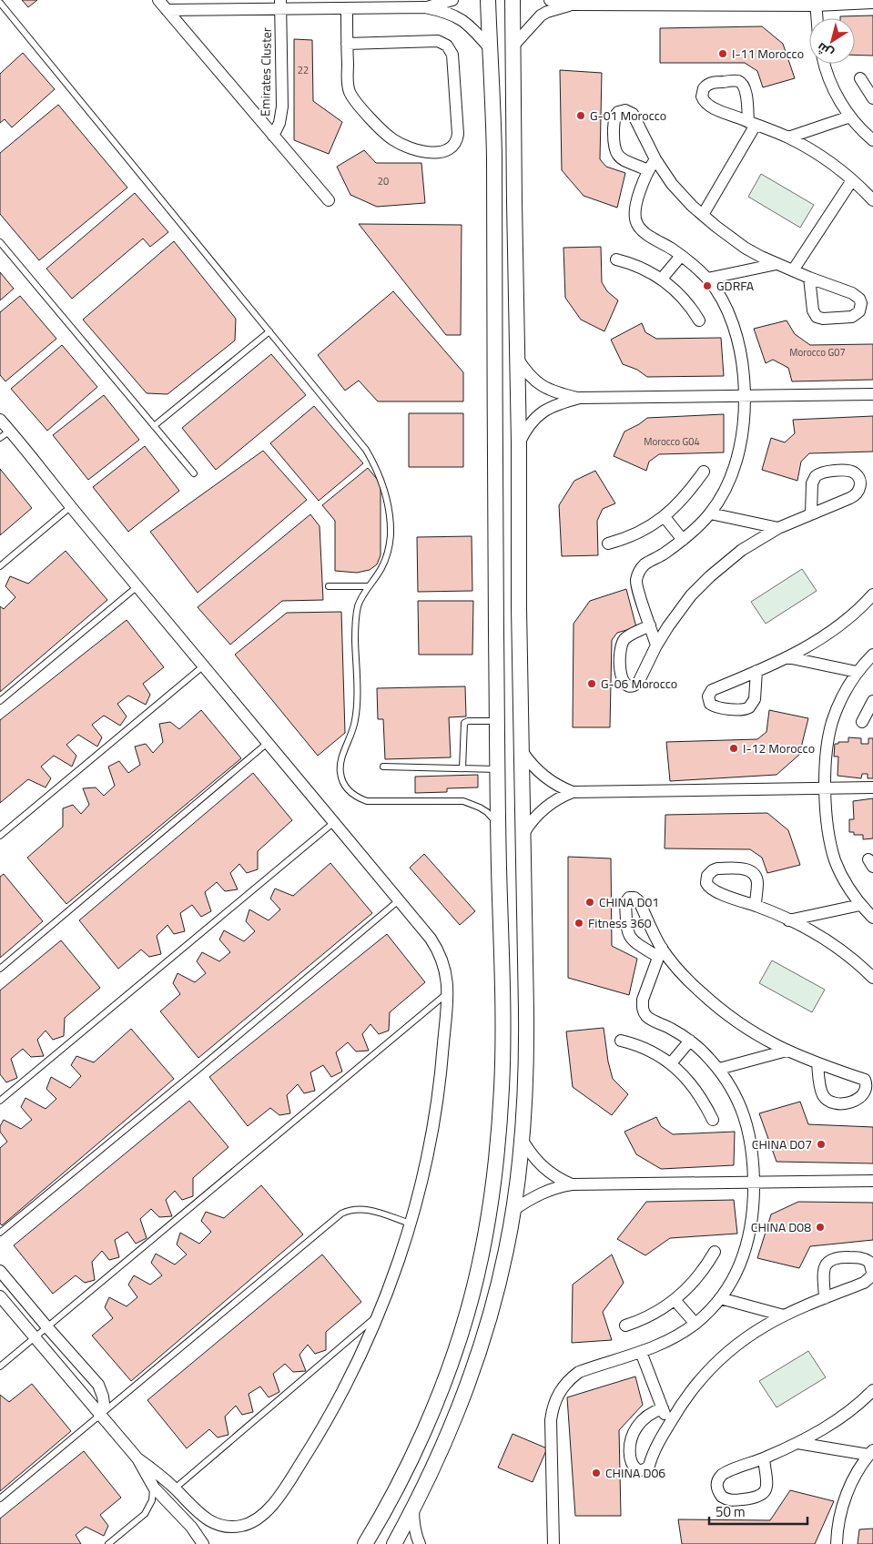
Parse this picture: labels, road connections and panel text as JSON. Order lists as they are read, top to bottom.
{
  "streets": {
    "street": ["Emirates Cluster"]
  },
  "places": [
    "I-11 Morocco",
    "G-01 Morocco",
    "GDRFA",
    "G-06 Morocco",
    "I-12 Morocco",
    "CHINA D01",
    "Fitness 360",
    "CHINA D07",
    "CHINA D08",
    "CHINA D06"
  ],
  "house_numbers": [
    "22",
    "20",
    "Morocco G07",
    "Morocco G04"
  ],
  "scale_bar": "50 m",
  "north": "bottom left"
}
